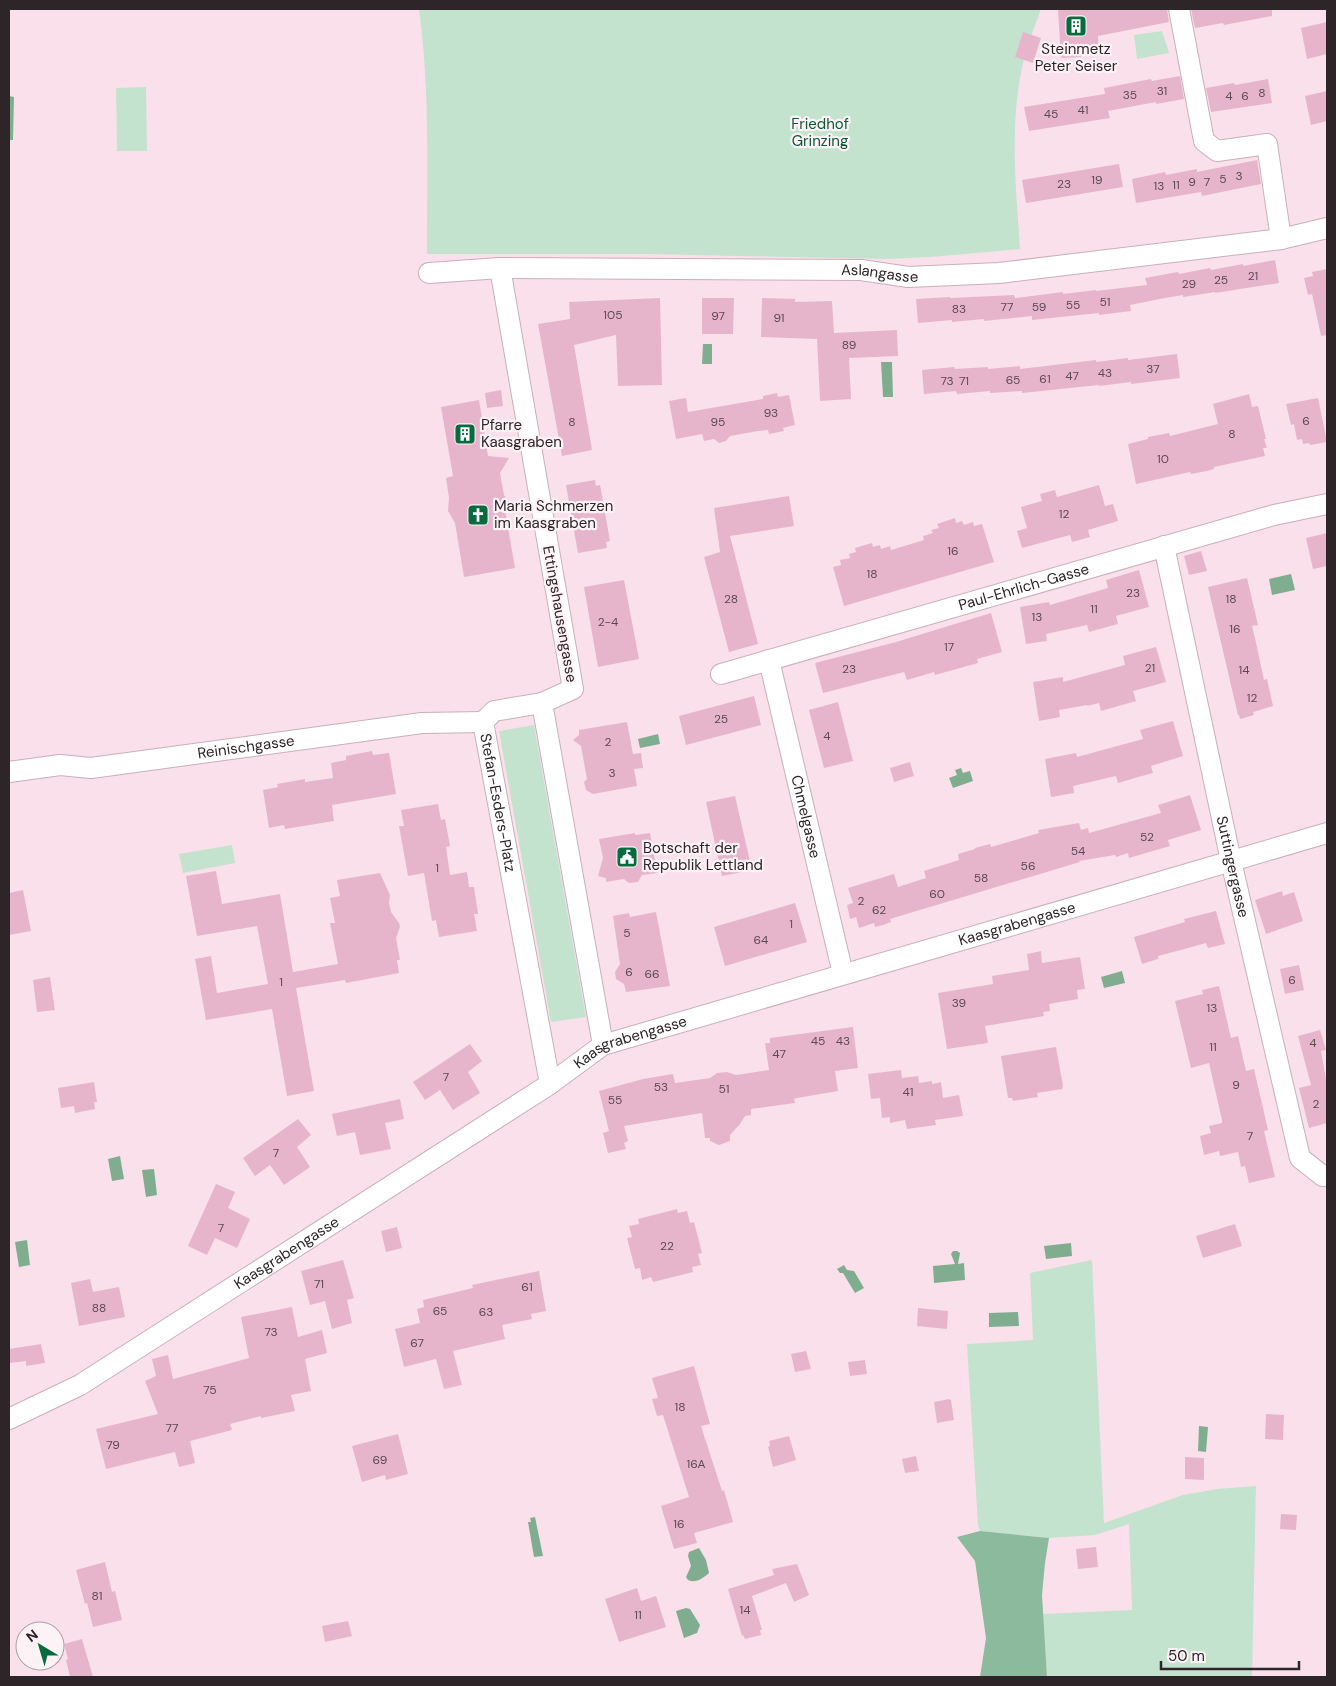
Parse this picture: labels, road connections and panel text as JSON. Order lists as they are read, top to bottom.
{
  "streets": {
    "street": [
      "Aslangasse",
      "Paul-Ehrlich-Gasse",
      "Ettingshausengasse",
      "Reinischgasse",
      "Stefan-Esders-Platz",
      "Chmelgasse",
      "Suttingergasse",
      "Kaasgrabengasse"
    ]
  },
  "crossings": [
    ["Aslangasse", "Ettingshausengasse"],
    ["Paul-Ehrlich-Gasse", "Chmelgasse"],
    ["Paul-Ehrlich-Gasse", "Suttingergasse"],
    ["Ettingshausengasse", "Stefan-Esders-Platz"],
    ["Reinischgasse", "Stefan-Esders-Platz"],
    ["Stefan-Esders-Platz", "Kaasgrabengasse"],
    ["Chmelgasse", "Kaasgrabengasse"],
    ["Suttingergasse", "Kaasgrabengasse"]
  ],
  "parks": ["Friedhof Grinzing"],
  "places": {
    "building": ["Steinmetz Peter Seiser", "Pfarre Kaasgraben"],
    "church": ["Maria Schmerzen im Kaasgraben"],
    "public building": ["Botschaft der Republik Lettland"]
  },
  "house_numbers": [
    "31",
    "8",
    "35",
    "4",
    "6",
    "41",
    "45",
    "3",
    "5",
    "19",
    "9",
    "7",
    "23",
    "11",
    "13",
    "21",
    "25",
    "29",
    "51",
    "55",
    "77",
    "59",
    "83",
    "105",
    "97",
    "91",
    "89",
    "37",
    "43",
    "47",
    "61",
    "65",
    "73",
    "71",
    "93",
    "6",
    "8",
    "95",
    "8",
    "10",
    "12",
    "16",
    "18",
    "23",
    "28",
    "18",
    "11",
    "13",
    "2-4",
    "16",
    "17",
    "21",
    "23",
    "14",
    "12",
    "25",
    "4",
    "2",
    "3",
    "52",
    "54",
    "56",
    "1",
    "58",
    "60",
    "2",
    "62",
    "1",
    "5",
    "64",
    "6",
    "66",
    "6",
    "1",
    "39",
    "13",
    "45",
    "43",
    "4",
    "11",
    "47",
    "7",
    "9",
    "53",
    "51",
    "41",
    "55",
    "2",
    "7",
    "7",
    "7",
    "22",
    "71",
    "61",
    "88",
    "65",
    "63",
    "73",
    "67",
    "75",
    "18",
    "77",
    "79",
    "69",
    "16A",
    "16",
    "81",
    "14",
    "11"
  ],
  "scale_bar": "50 m",
  "north": "top left"
}
